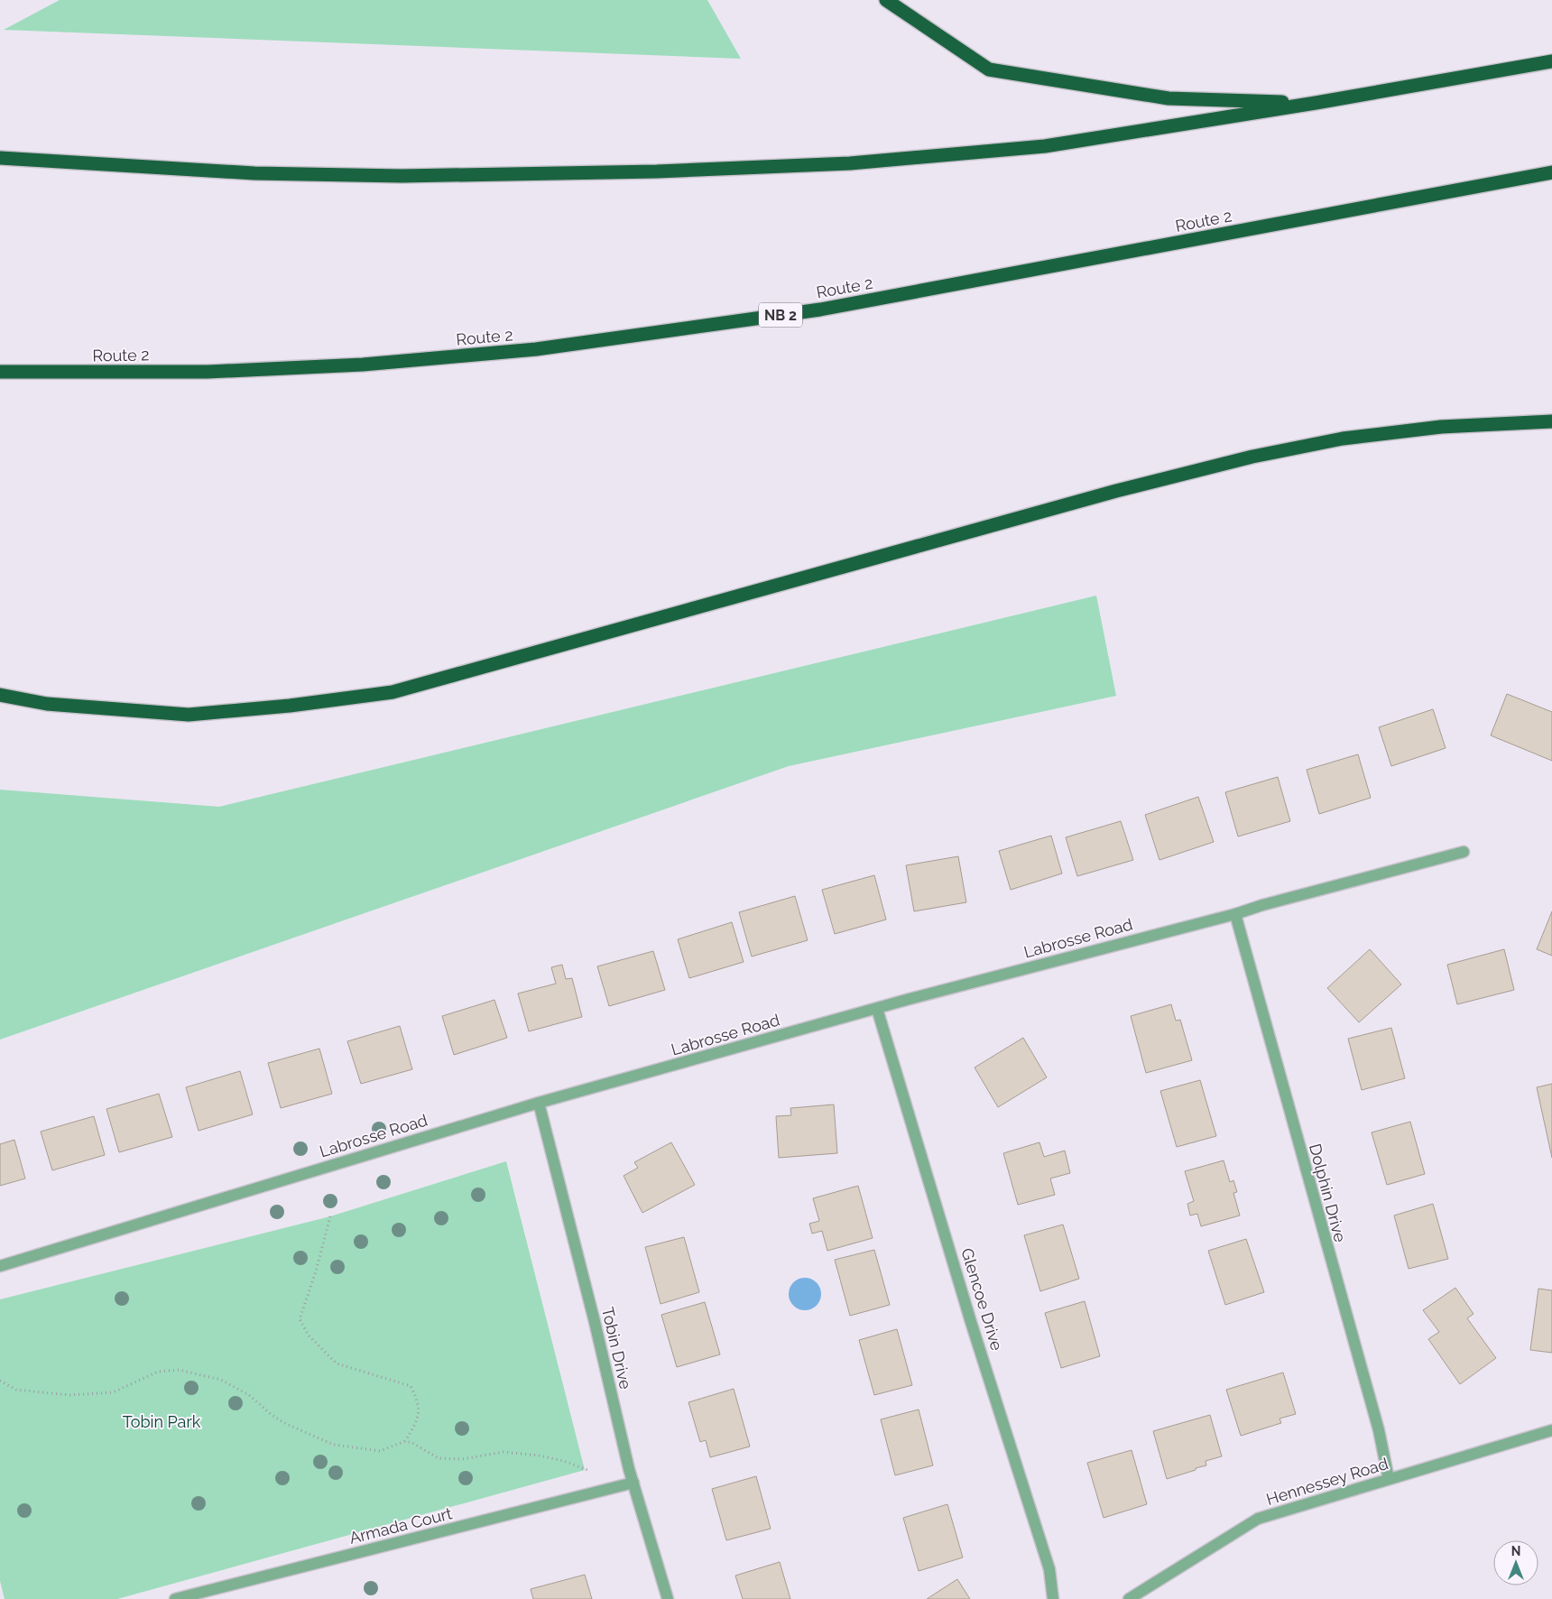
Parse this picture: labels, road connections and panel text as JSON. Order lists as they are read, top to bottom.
{
  "streets": {
    "highway": ["Route 2", "NB 2"],
    "street": [
      "Labrosse Road",
      "Dolphin Drive",
      "Glencoe Drive",
      "Tobin Drive",
      "Hennessey Road",
      "Armada Court"
    ]
  },
  "crossings": [
    ["Labrosse Road", "Dolphin Drive"],
    ["Labrosse Road", "Glencoe Drive"],
    ["Labrosse Road", "Tobin Drive"],
    ["Dolphin Drive", "Hennessey Road"],
    ["Tobin Drive", "Armada Court"]
  ],
  "parks": ["Tobin Park"],
  "north": "top"
}
